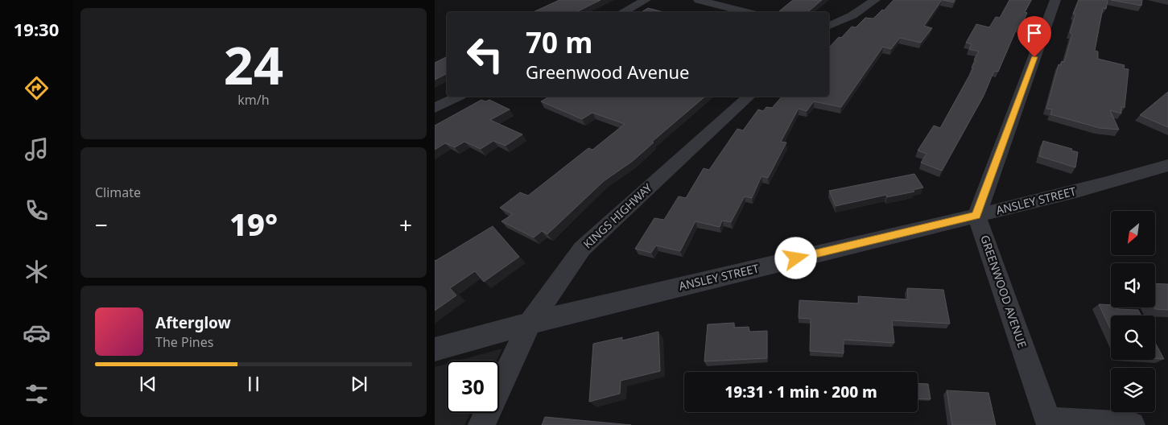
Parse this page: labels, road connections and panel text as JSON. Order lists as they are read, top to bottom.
{
  "streets": {
    "street": ["ANSLEY STREET", "KINGS HIGHWAY", "GREENWOOD AVENUE"]
  },
  "crossings": [
    ["ANSLEY STREET", "KINGS HIGHWAY"],
    ["ANSLEY STREET", "GREENWOOD AVENUE"]
  ],
  "north": "bottom left",
  "page": {
    "tabs": "19:30",
    "tile": [
      ["24", "km/h"],
      "Climate"
    ],
    "turn": ["70 m", "Greenwood Avenue"],
    "heat": ["−", "19°", "+"],
    "song": ["Afterglow", "The Pines"],
    "limit": "30",
    "trip": "19:31 · 1 min · 200 m"
  }
}
